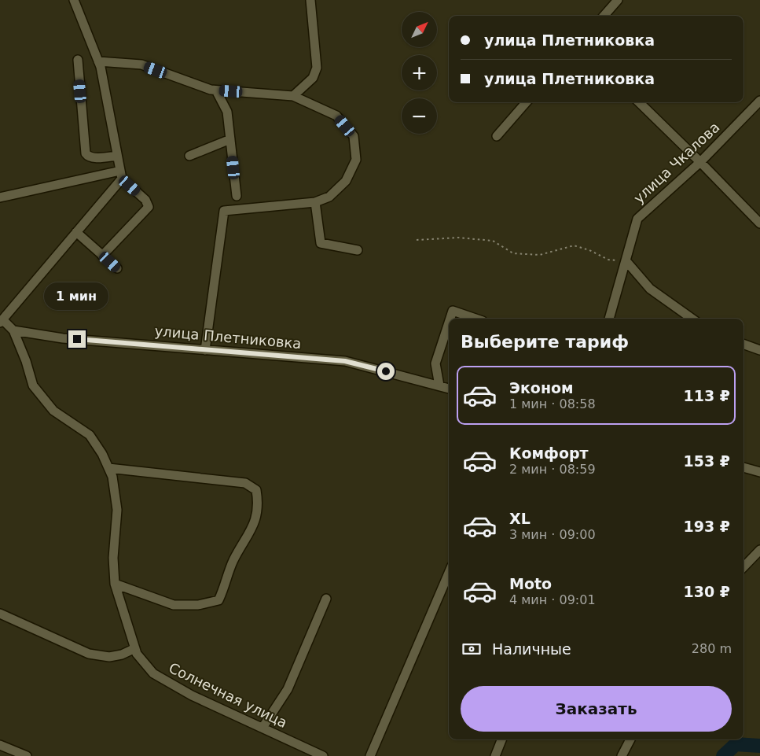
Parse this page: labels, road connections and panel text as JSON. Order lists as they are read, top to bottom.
{
  "streets": {
    "street": ["улица Чкалова", "улица Плетниковка", "Солнечная улица"]
  },
  "crossings": [
    ["улица Плетниковка", "Солнечная улица"]
  ],
  "north": "top right",
  "page": {
    "map_buttons": ["+", "−"],
    "banner": ["улица Плетниковка", "улица Плетниковка"],
    "bubble": "1 мин",
    "heading": "Выберите тариф",
    "list": [
      {
        "name": "Эконом",
        "note": "1 мин · 08:58",
        "value": "113 ₽"
      },
      {
        "name": "Комфорт",
        "note": "2 мин · 08:59",
        "value": "153 ₽"
      },
      {
        "name": "XL",
        "note": "3 мин · 09:00",
        "value": "193 ₽"
      },
      {
        "name": "Moto",
        "note": "4 мин · 09:01",
        "value": "130 ₽"
      }
    ],
    "pay": ["Наличные", "280 m"],
    "buttons": "Заказать"
  }
}
